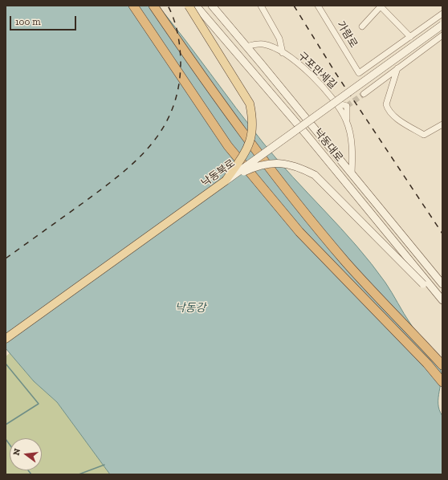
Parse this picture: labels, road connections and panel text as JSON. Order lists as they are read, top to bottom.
{
  "streets": {
    "main road": ["낙동대로", "낙동북로"],
    "street": ["가람로", "구포만세길"]
  },
  "crossings": [
    ["구포만세길", "낙동대로"]
  ],
  "water": ["낙동강"],
  "scale_bar": "100 m",
  "north": "left"
}
